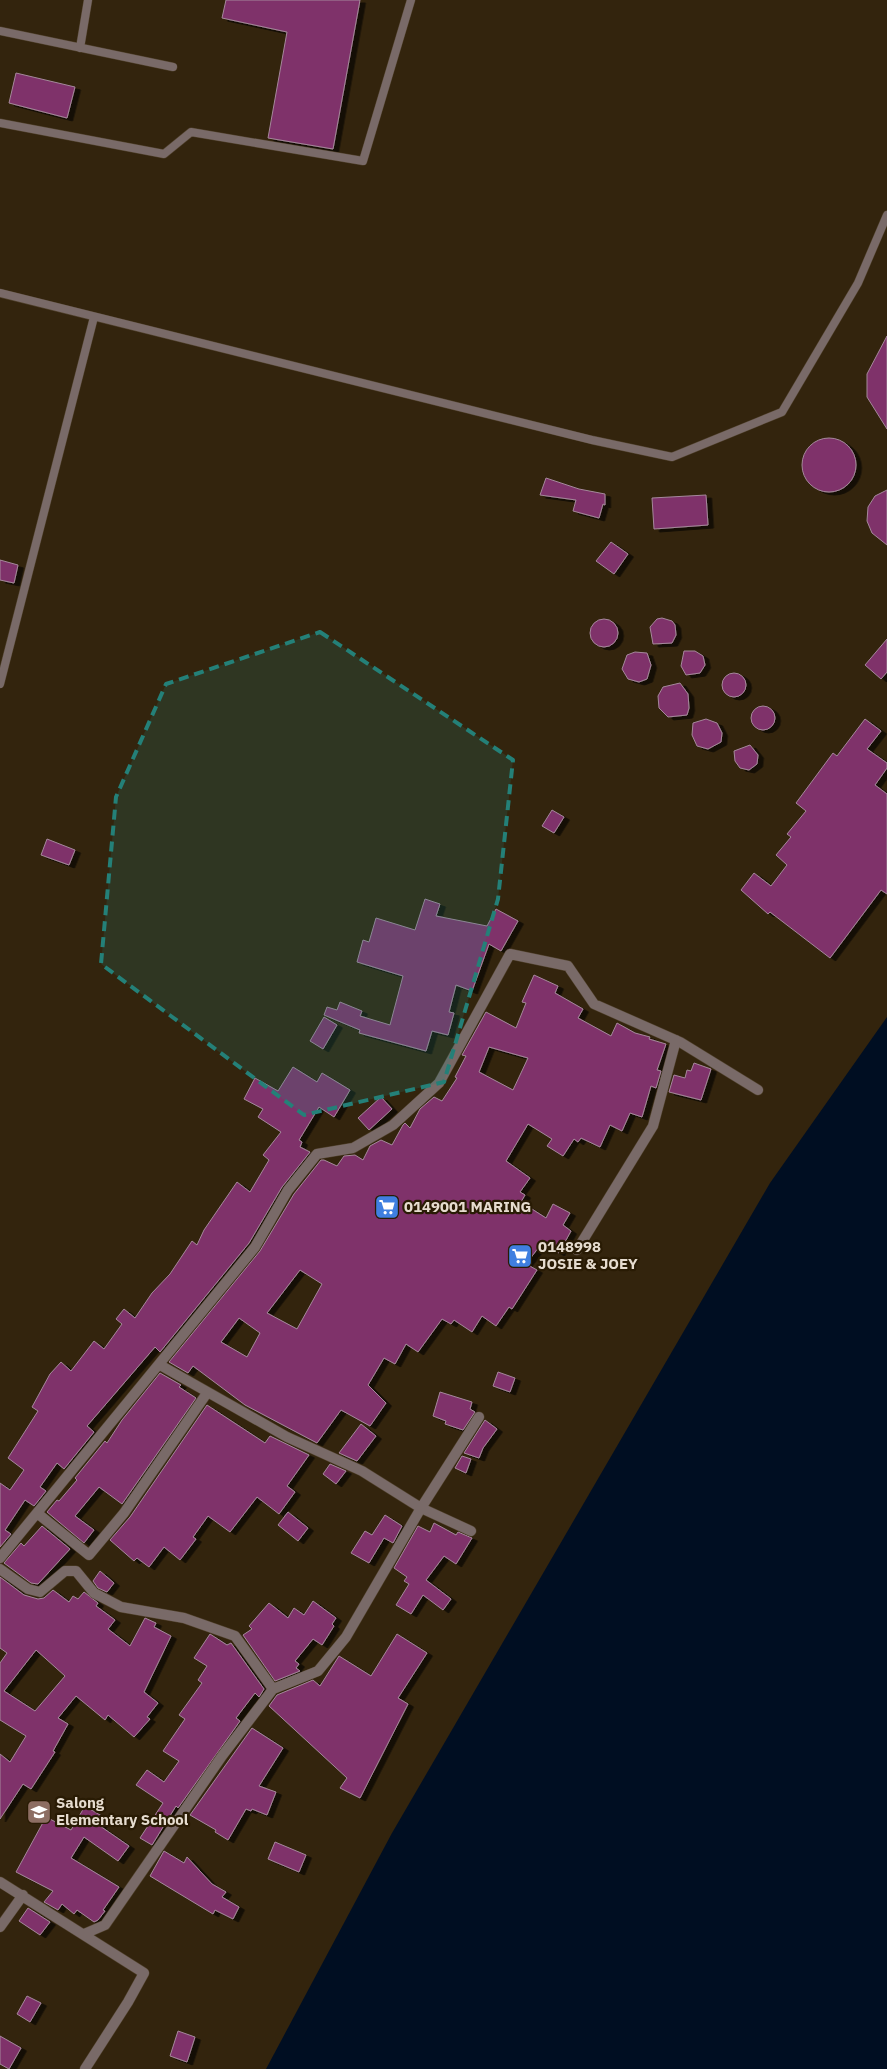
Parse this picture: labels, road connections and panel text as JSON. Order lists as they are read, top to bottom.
{
  "places": {
    "supermarket": ["0149001 MARING", "0148998 JOSIE & JOEY"],
    "school or university": ["Salong Elementary School"]
  }
}
